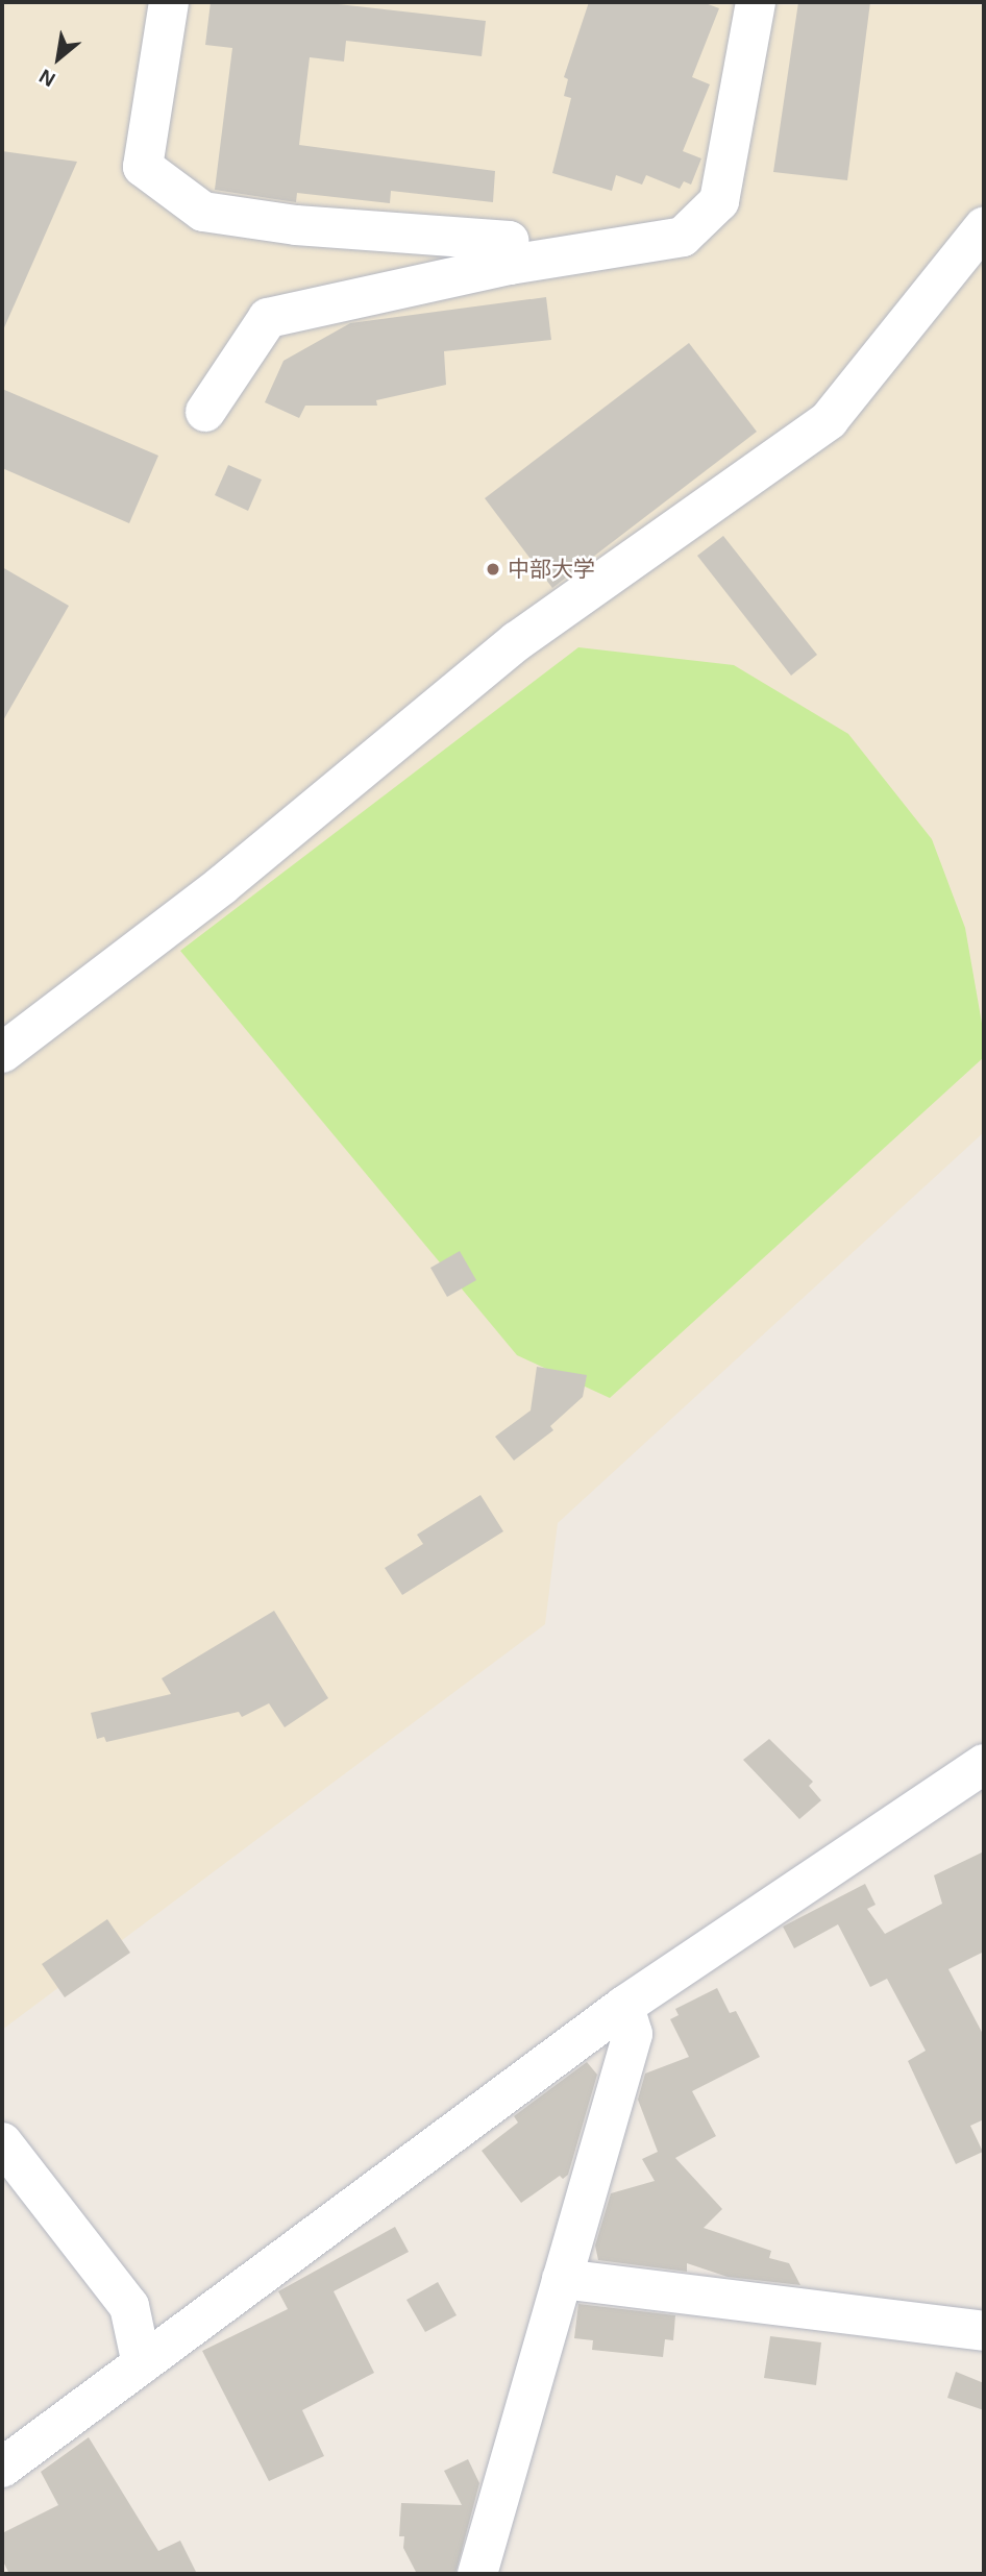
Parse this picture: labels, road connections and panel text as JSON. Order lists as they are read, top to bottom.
{
  "places": ["中部大学"],
  "north": "bottom left"
}
